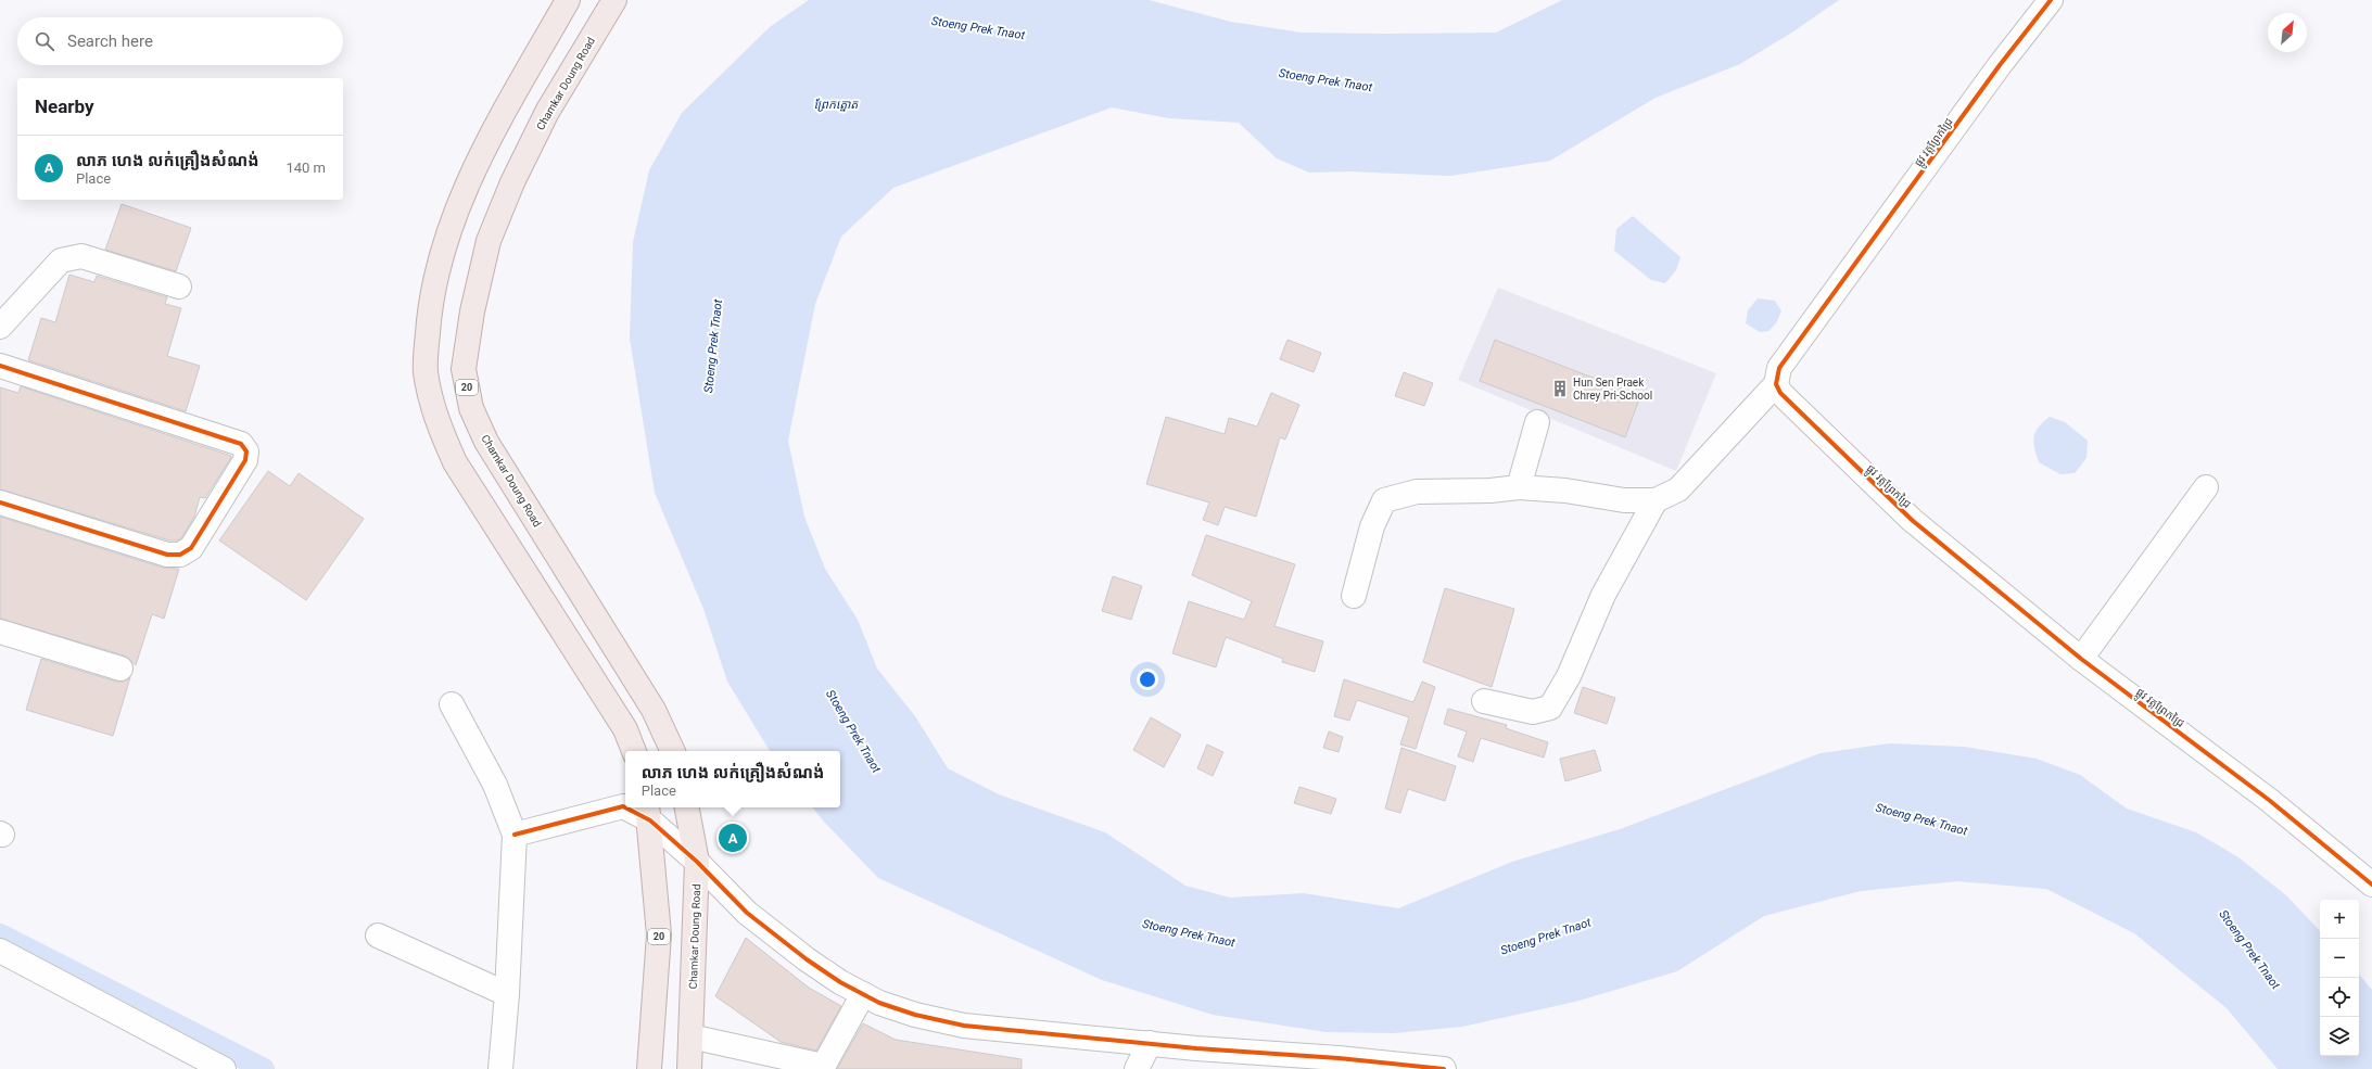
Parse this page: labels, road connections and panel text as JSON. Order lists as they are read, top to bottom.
{
  "streets": {
    "main road": ["Chamkar Doung Road", "20"],
    "street": ["ផ្លូវ វត្តព្រែកជ្រៃ"]
  },
  "water": ["Stoeng Prek Tnaot", "ព្រែកត្នោត"],
  "places": {
    "building": ["Hun Sen Praek Chrey Pri-School"]
  },
  "north": "top right",
  "page": {
    "search": "Search here",
    "heading": "Nearby",
    "list": [
      {
        "mark": "A",
        "name": "លាភ ហេង លក់គ្រឿងសំណង់",
        "note": "Place",
        "value": "140 m"
      }
    ],
    "popup": ["លាភ ហេង លក់គ្រឿងសំណង់", "Place"],
    "pins": "A",
    "map_buttons": ["+", "−"]
  }
}
